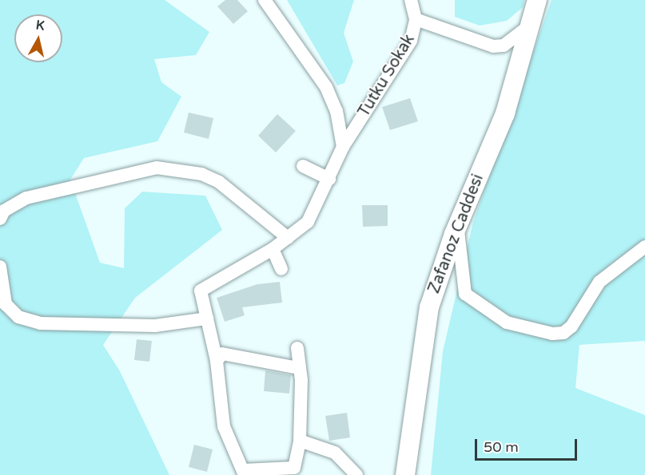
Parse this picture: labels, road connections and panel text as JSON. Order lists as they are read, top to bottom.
{
  "streets": {
    "street": ["Tutku Sokak", "Zafanoz Caddesi"]
  },
  "scale_bar": "50 m",
  "north": "top"
}
